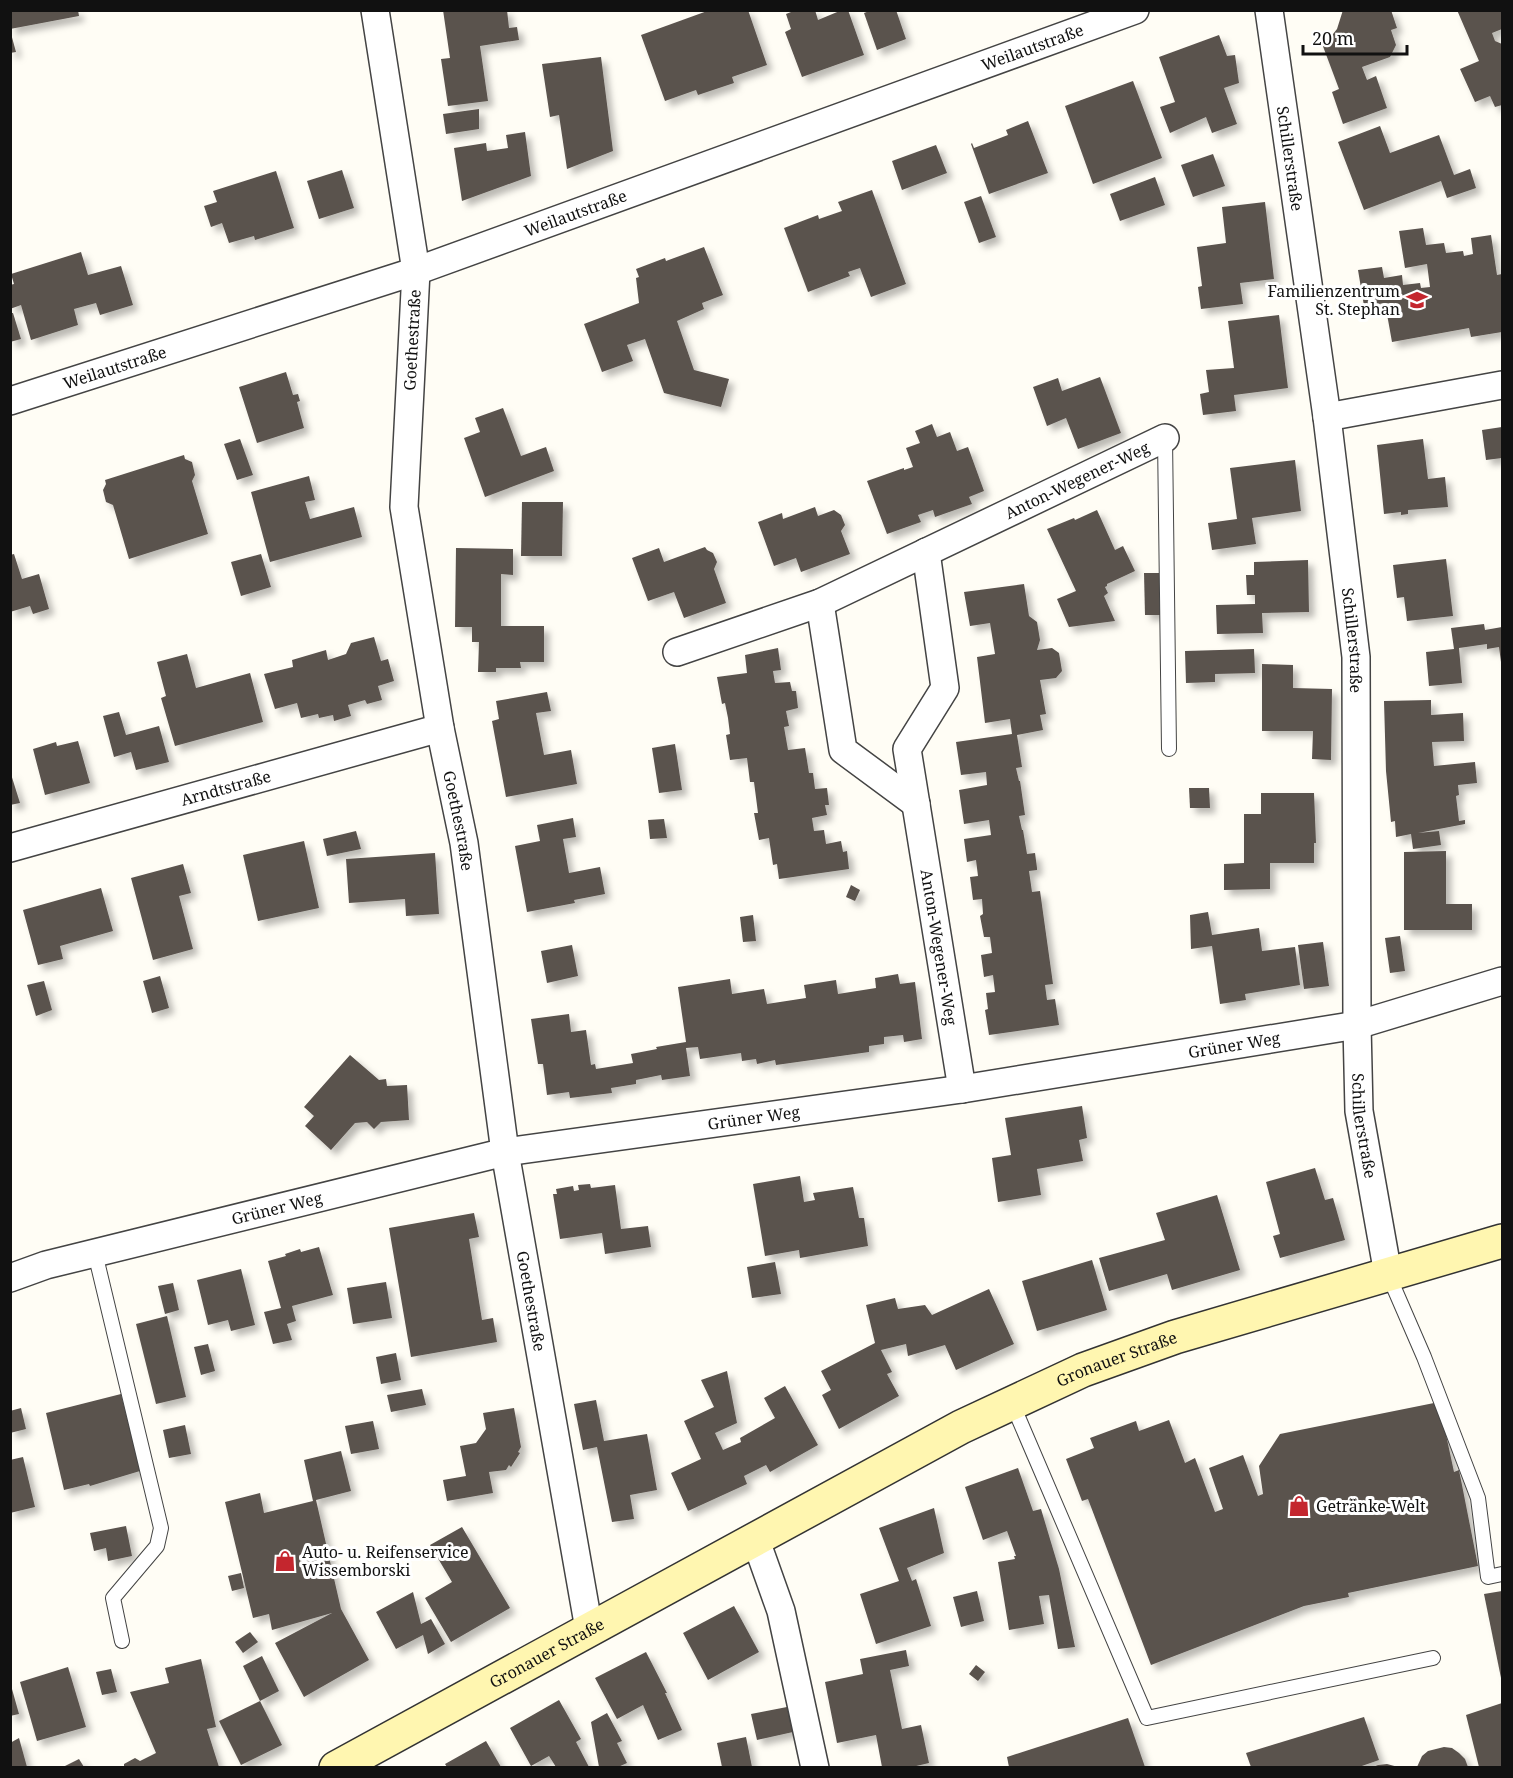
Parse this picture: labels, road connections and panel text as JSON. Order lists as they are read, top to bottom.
{
  "streets": {
    "main road": ["Gronauer Straße"],
    "street": [
      "Weilautstraße",
      "Schillerstraße",
      "Goethestraße",
      "Anton-Wegener-Weg",
      "Arndtstraße",
      "Grüner Weg"
    ]
  },
  "crossings": [
    ["Weilautstraße", "Goethestraße"],
    ["Schillerstraße", "Grüner Weg"],
    ["Schillerstraße", "Gronauer Straße"],
    ["Goethestraße", "Arndtstraße"],
    ["Goethestraße", "Grüner Weg"],
    ["Goethestraße", "Gronauer Straße"],
    ["Anton-Wegener-Weg", "Grüner Weg"]
  ],
  "places": {
    "school or university": ["Familienzentrum St. Stephan"],
    "shop": ["Getränke-Welt", "Auto- u. Reifenservice Wissemborski"]
  },
  "scale_bar": "20 m"
}
